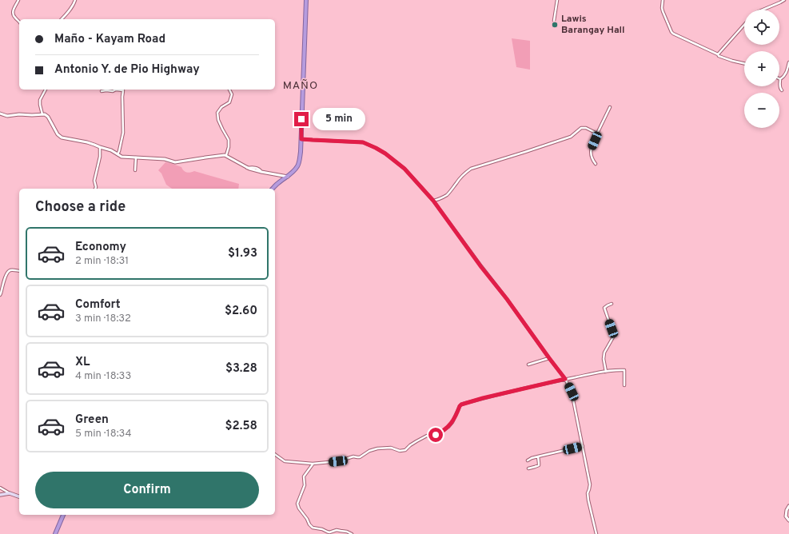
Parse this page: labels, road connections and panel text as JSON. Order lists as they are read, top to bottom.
{
  "districts": ["MAÑO"],
  "places": ["Lawis Barangay Hall"],
  "page": {
    "map_buttons": ["+", "−"],
    "banner": ["Maño - Kayam Road", "Antonio Y. de Pio Highway"],
    "bubble": "5 min",
    "heading": "Choose a ride",
    "list": [
      {
        "name": "Economy",
        "note": "2 min · 18:31",
        "value": "$1.93"
      },
      {
        "name": "Comfort",
        "note": "3 min · 18:32",
        "value": "$2.60"
      },
      {
        "name": "XL",
        "note": "4 min · 18:33",
        "value": "$3.28"
      },
      {
        "name": "Green",
        "note": "5 min · 18:34",
        "value": "$2.58"
      }
    ],
    "buttons": "Confirm"
  }
}
